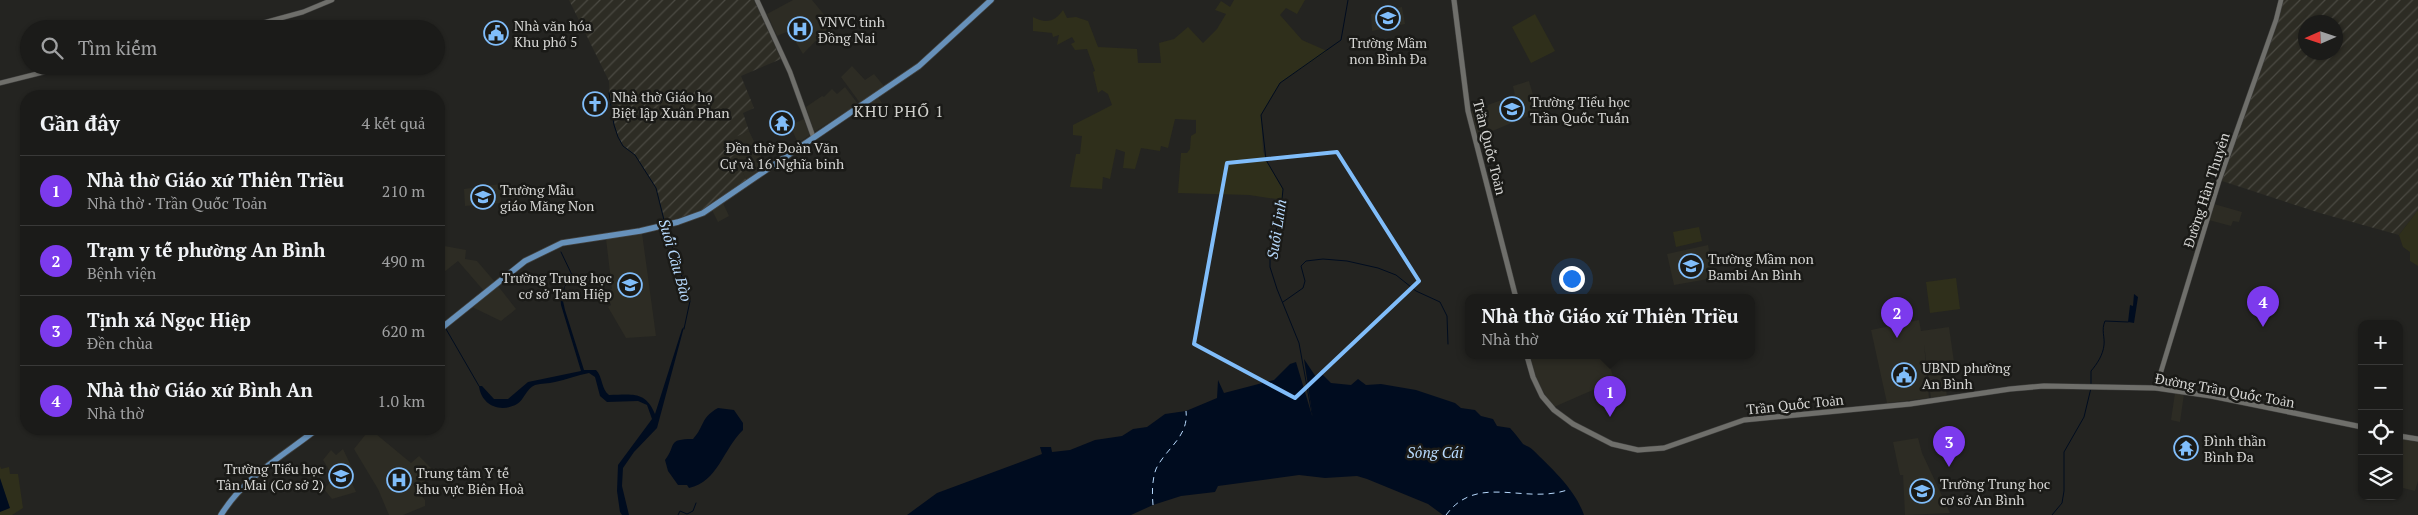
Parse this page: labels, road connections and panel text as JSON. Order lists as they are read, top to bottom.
{
  "streets": {
    "main road": ["Trần Quốc Toản", "Đường Trần Quốc Toản"],
    "street": ["Đường Hàn Thuyên"]
  },
  "crossings": [
    ["Trần Quốc Toản", "Đường Trần Quốc Toản"],
    ["Đường Hàn Thuyên", "Đường Trần Quốc Toản"]
  ],
  "districts": ["KHU PHỐ 1"],
  "water": ["Suối Linh", "Suối Cầu Bào", "Sông Cái"],
  "places": {
    "school or university": [
      "Trường Mầm non Bình Đa",
      "Trường Tiểu học Trần Quốc Tuấn",
      "Trường Mẫu giáo Măng Non",
      "Trường Mầm non Bambi An Bình",
      "Trường Trung học cơ sở Tam Hiệp",
      "Trường Tiểu học Tân Mai (Cơ sở 2)",
      "Trường Trung học cơ sở An Bình"
    ],
    "hospital": ["VNVC tỉnh Đồng Nai", "Trung tâm Y tế khu vực Biên Hoà"],
    "public building": ["Nhà văn hóa Khu phố 5", "UBND phường An Bình"],
    "church": ["Nhà thờ Giáo họ Biệt lập Xuân Phan"],
    "temple": ["Đền thờ Đoàn Văn Cự và 16 Nghĩa binh", "Đình thần Bình Đa"]
  },
  "north": "left",
  "page": {
    "search": "Tìm kiếm",
    "heading": ["Gần đây", "4 kết quả"],
    "list": [
      {
        "mark": "1",
        "name": "Nhà thờ Giáo xứ Thiên Triều",
        "note": "Nhà thờ · Trần Quốc Toản",
        "value": "210 m"
      },
      {
        "mark": "2",
        "name": "Trạm y tế phường An Bình",
        "note": "Bệnh viện",
        "value": "490 m"
      },
      {
        "mark": "3",
        "name": "Tịnh xá Ngọc Hiệp",
        "note": "Đền chùa",
        "value": "620 m"
      },
      {
        "mark": "4",
        "name": "Nhà thờ Giáo xứ Bình An",
        "note": "Nhà thờ",
        "value": "1.0 km"
      }
    ],
    "pins": [
      "4",
      "2",
      "1",
      "3"
    ],
    "popup": ["Nhà thờ Giáo xứ Thiên Triều", "Nhà thờ"],
    "map_buttons": ["+", "−"]
  }
}
